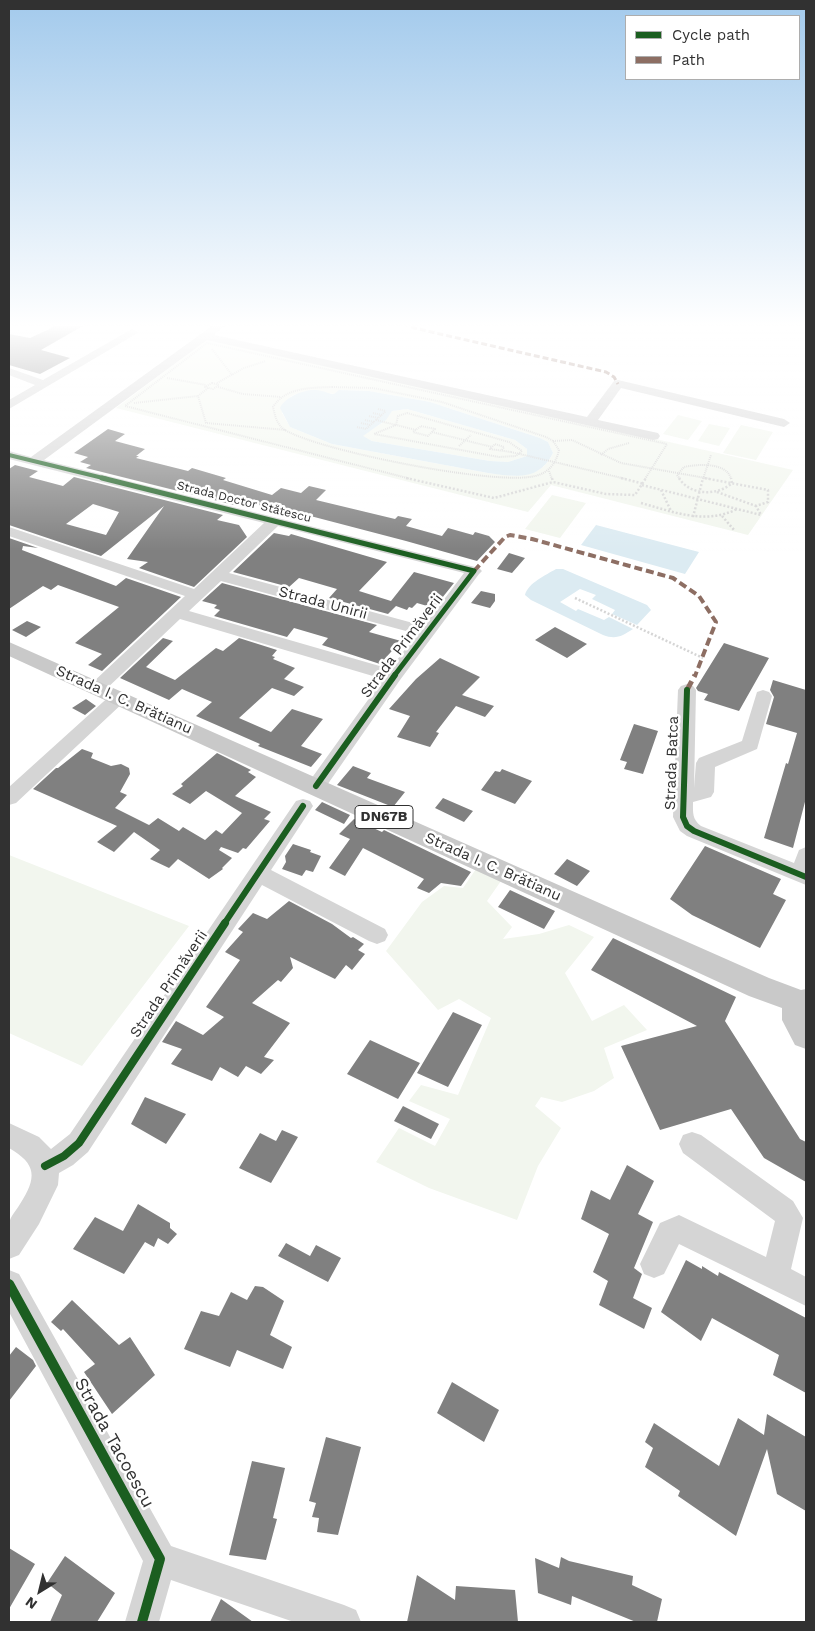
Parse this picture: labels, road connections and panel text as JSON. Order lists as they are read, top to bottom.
{
  "streets": {
    "main road": ["Strada I. C. Brătianu", "DN67B"],
    "street": [
      "Strada Doctor Stătescu",
      "Strada Unirii",
      "Strada Primăverii",
      "Strada Batca",
      "Strada Tacoescu"
    ]
  },
  "crossings": [
    ["Strada Doctor Stătescu", "Strada Primăverii"],
    ["Strada Unirii", "Strada Primăverii"],
    ["Strada Primăverii", "Strada I. C. Brătianu"]
  ],
  "legend": ["Cycle path", "Path"],
  "north": "bottom left"
}
